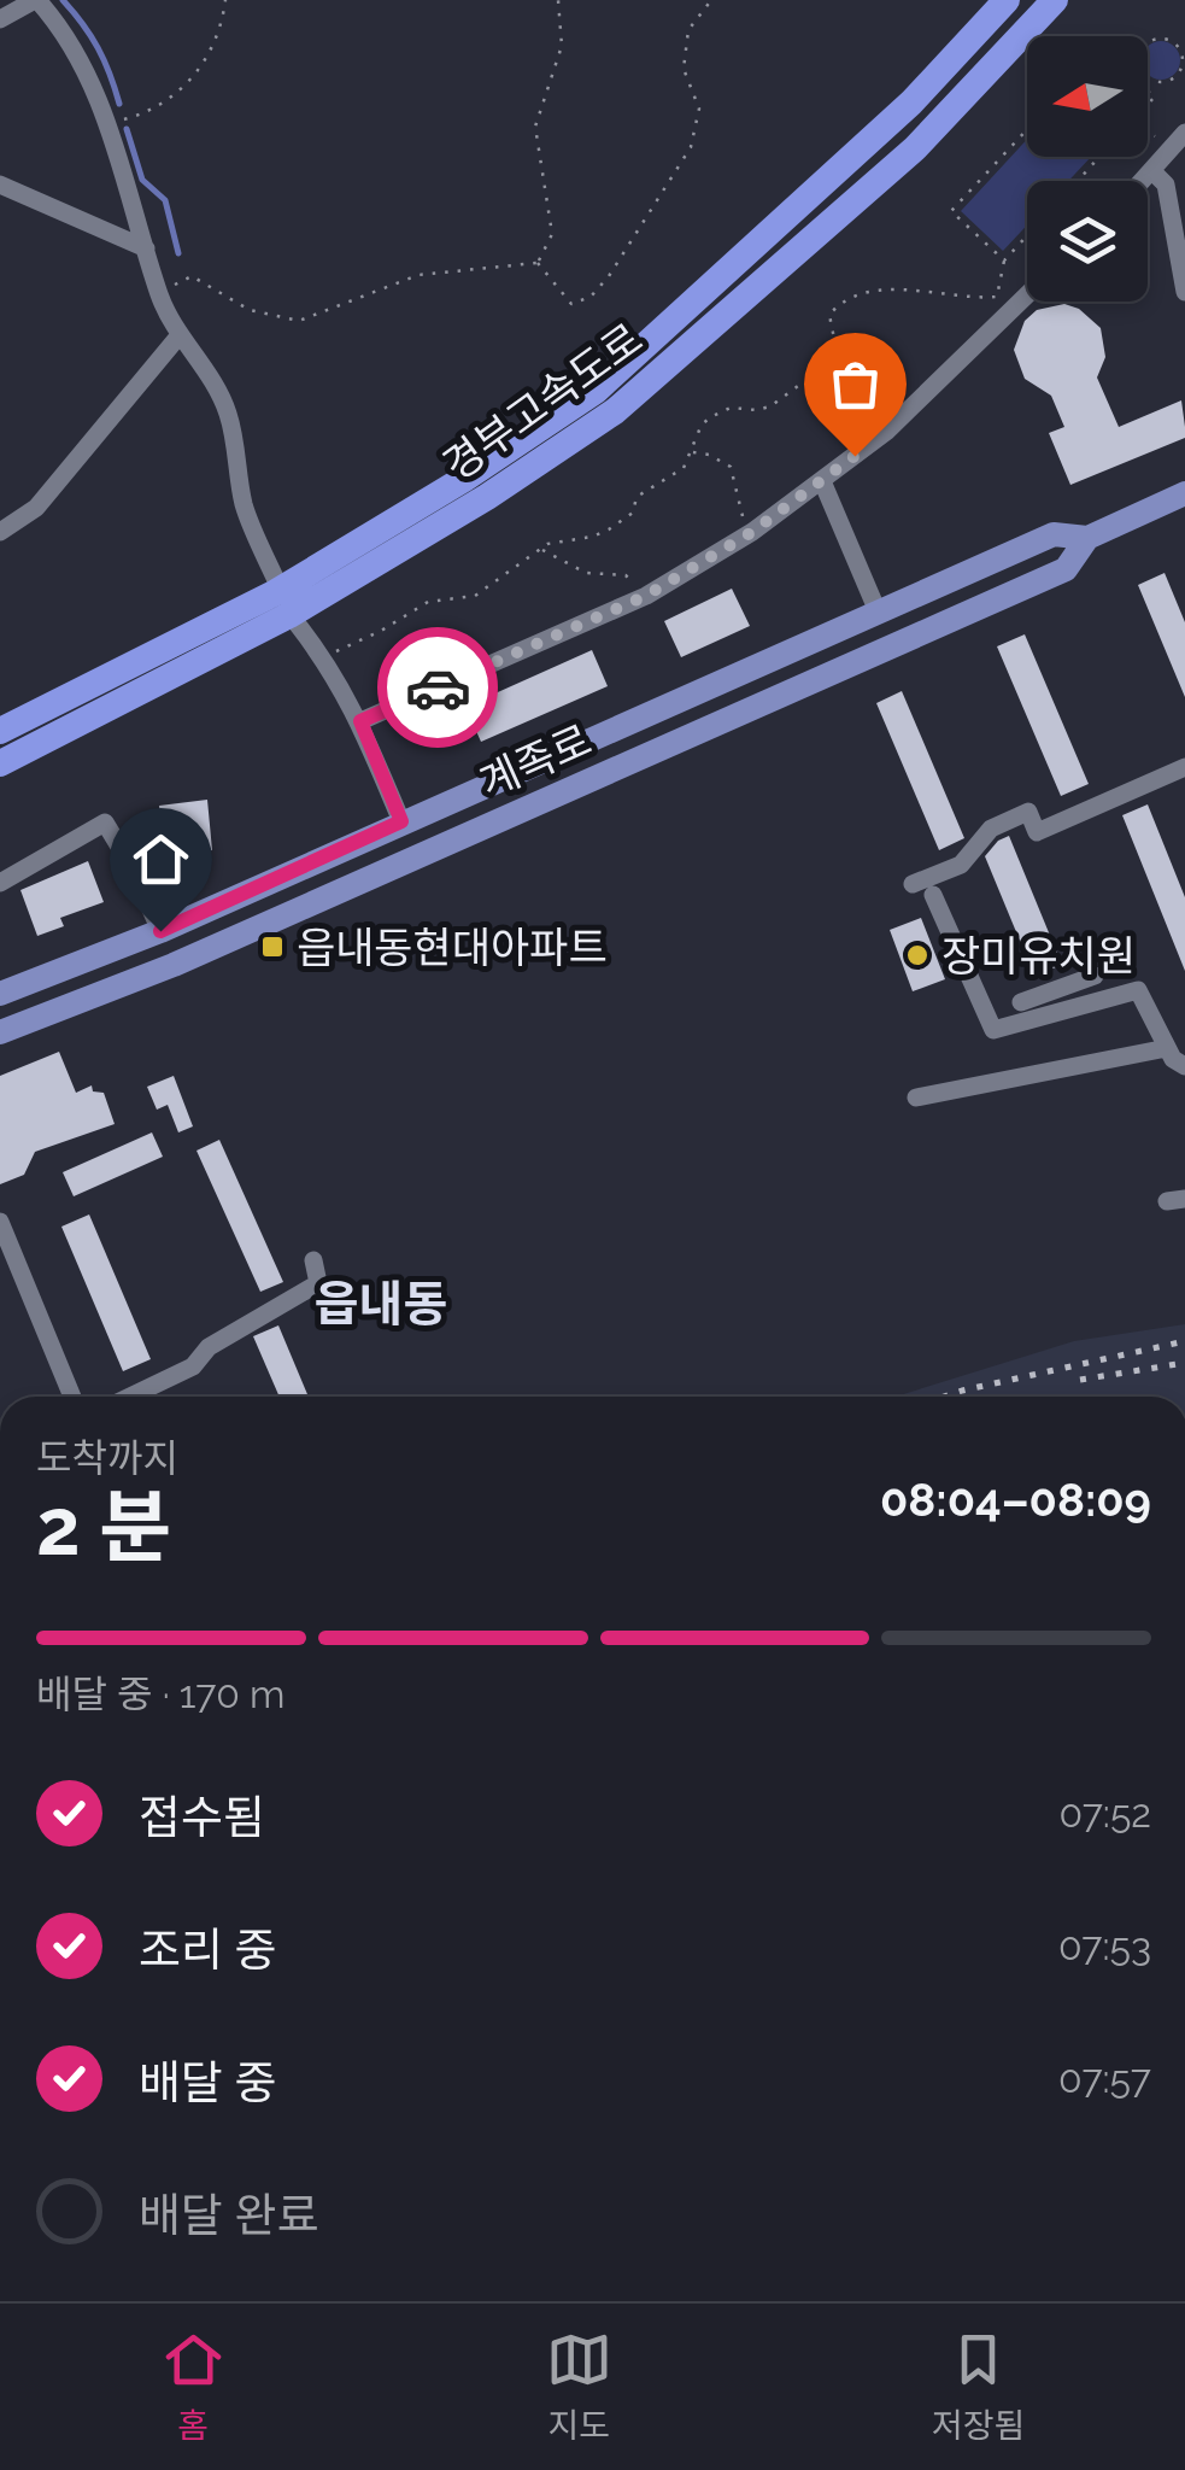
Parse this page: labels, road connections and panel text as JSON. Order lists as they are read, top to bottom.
{
  "streets": {
    "highway": ["경부고속도로"],
    "main road": ["계족로"]
  },
  "districts": ["읍내동"],
  "places": {
    "transit": ["읍내동현대아파트"],
    "other": ["장미유치원"]
  },
  "north": "left",
  "page": {
    "heading": ["2 분", "도착까지", "08:04–08:09"],
    "bar": "배달 중 · 170 m",
    "list": [
      ["접수됨", "07:52"],
      ["조리 중", "07:53"],
      ["배달 중", "07:57"],
      "배달 완료"
    ],
    "tabs": ["홈", "지도", "저장됨"]
  }
}
